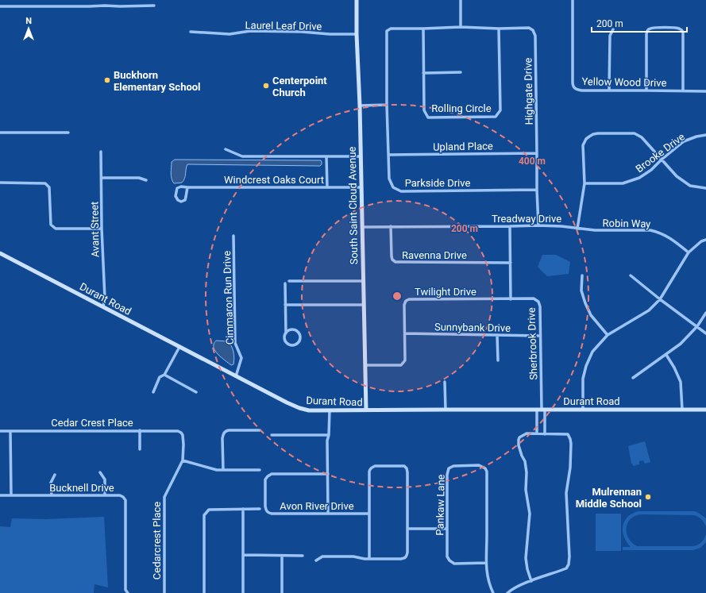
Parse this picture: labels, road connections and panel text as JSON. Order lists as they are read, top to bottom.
{
  "streets": {
    "street": [
      "Laurel Leaf Drive",
      "Yellow Wood Drive",
      "Highgate Drive",
      "Rolling Circle",
      "Upland Place",
      "Brooke Drive",
      "Windcrest Oaks Court",
      "Parkside Drive",
      "South Saint Cloud Avenue",
      "Treadway Drive",
      "Robin Way",
      "Avant Street",
      "Ravenna Drive",
      "Twilight Drive",
      "Cimmaron Run Drive",
      "Durant Road",
      "Sunnybank Drive",
      "Sherbrook Drive",
      "Cedar Crest Place",
      "Bucknell Drive",
      "Pankaw Lane",
      "Avon River Drive",
      "Cedarcrest Place"
    ]
  },
  "crossings": [
    ["Laurel Leaf Drive", "South Saint Cloud Avenue"],
    ["Highgate Drive", "Rolling Circle"],
    ["Highgate Drive", "Upland Place"],
    ["Highgate Drive", "Parkside Drive"],
    ["Highgate Drive", "Treadway Drive"],
    ["Upland Place", "Parkside Drive"],
    ["Windcrest Oaks Court", "South Saint Cloud Avenue"],
    ["South Saint Cloud Avenue", "Treadway Drive"],
    ["South Saint Cloud Avenue", "Twilight Drive"],
    ["South Saint Cloud Avenue", "Durant Road"],
    ["Treadway Drive", "Robin Way"],
    ["Treadway Drive", "Ravenna Drive"],
    ["Avant Street", "Durant Road"],
    ["Twilight Drive", "Sunnybank Drive"],
    ["Twilight Drive", "Sherbrook Drive"],
    ["Cimmaron Run Drive", "Durant Road"],
    ["Durant Road", "Sherbrook Drive"],
    ["Sunnybank Drive", "Sherbrook Drive"],
    ["Cedar Crest Place", "Cedarcrest Place"]
  ],
  "places": ["Buckhorn Elementary School", "Centerpoint Church", "Mulrennan Middle School"],
  "scale_bar": "200 m",
  "north": "top",
  "rings": ["400 m", "200 m"]
}
